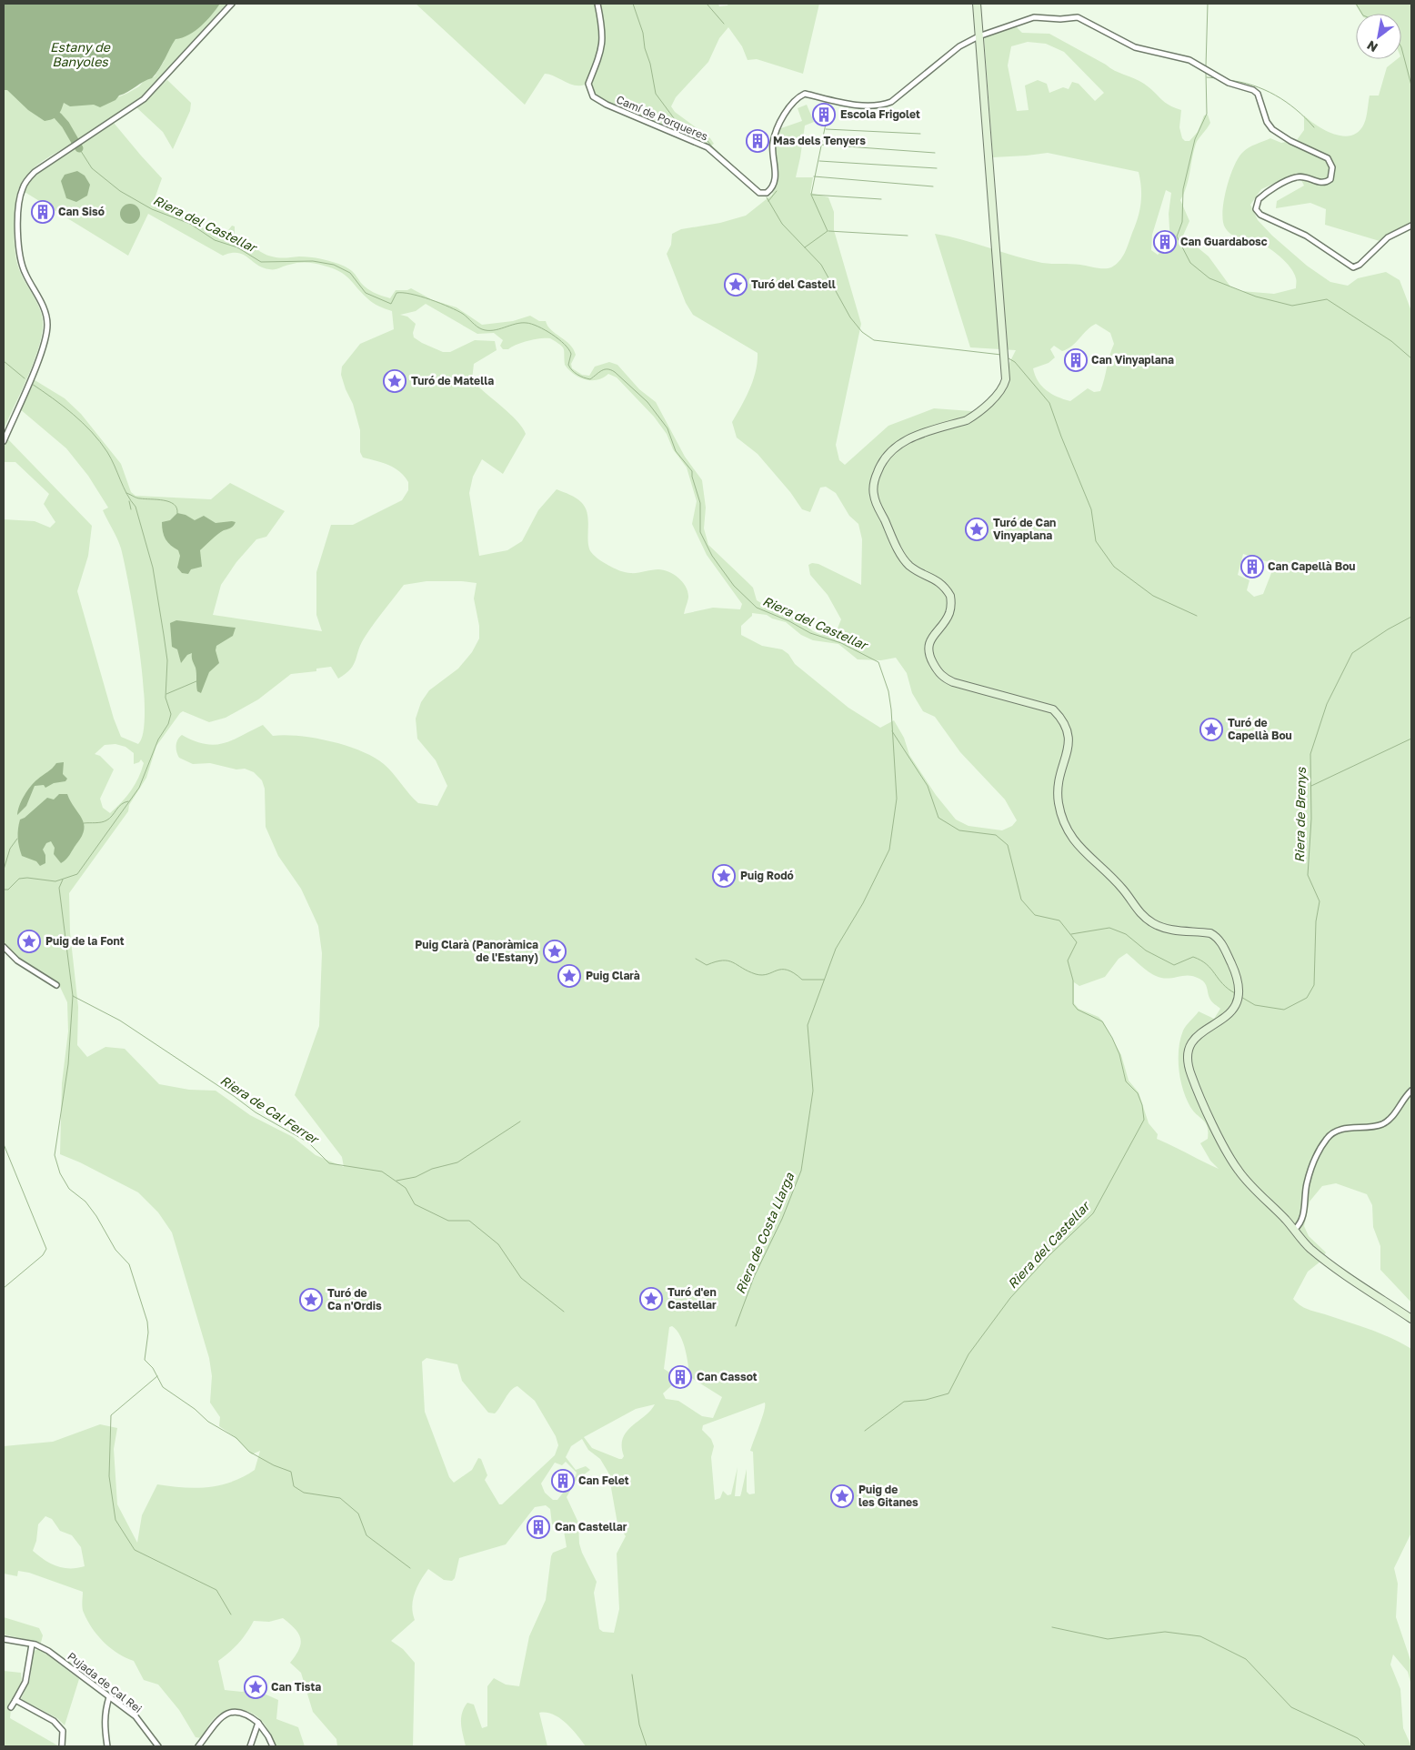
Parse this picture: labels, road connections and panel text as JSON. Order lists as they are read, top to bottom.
{
  "streets": {
    "street": ["Camí de Porqueres", "Pujada de Cal Rei"]
  },
  "water": [
    "Estany de Banyoles",
    "Riera del Castellar",
    "Riera de Brenys",
    "Riera de Cal Ferrer",
    "Riera de Costa Llarga"
  ],
  "places": {
    "building": [
      "Escola Frigolet",
      "Mas dels Tenyers",
      "Can Sisó",
      "Can Guardabosc",
      "Can Vinyaplana",
      "Can Capellà Bou",
      "Can Cassot",
      "Can Felet",
      "Can Castellar"
    ],
    "place": [
      "Turó del Castell",
      "Turó de Matella",
      "Turó de Can Vinyaplana",
      "Turó de Capellà Bou",
      "Puig Rodó",
      "Puig de la Font",
      "Puig Clarà (Panoràmica de l'Estany)",
      "Puig Clarà",
      "Turó d'en Castellar",
      "Turó de Ca n'Ordis",
      "Puig de les Gitanes",
      "Can Tista"
    ]
  },
  "north": "bottom left"
}
